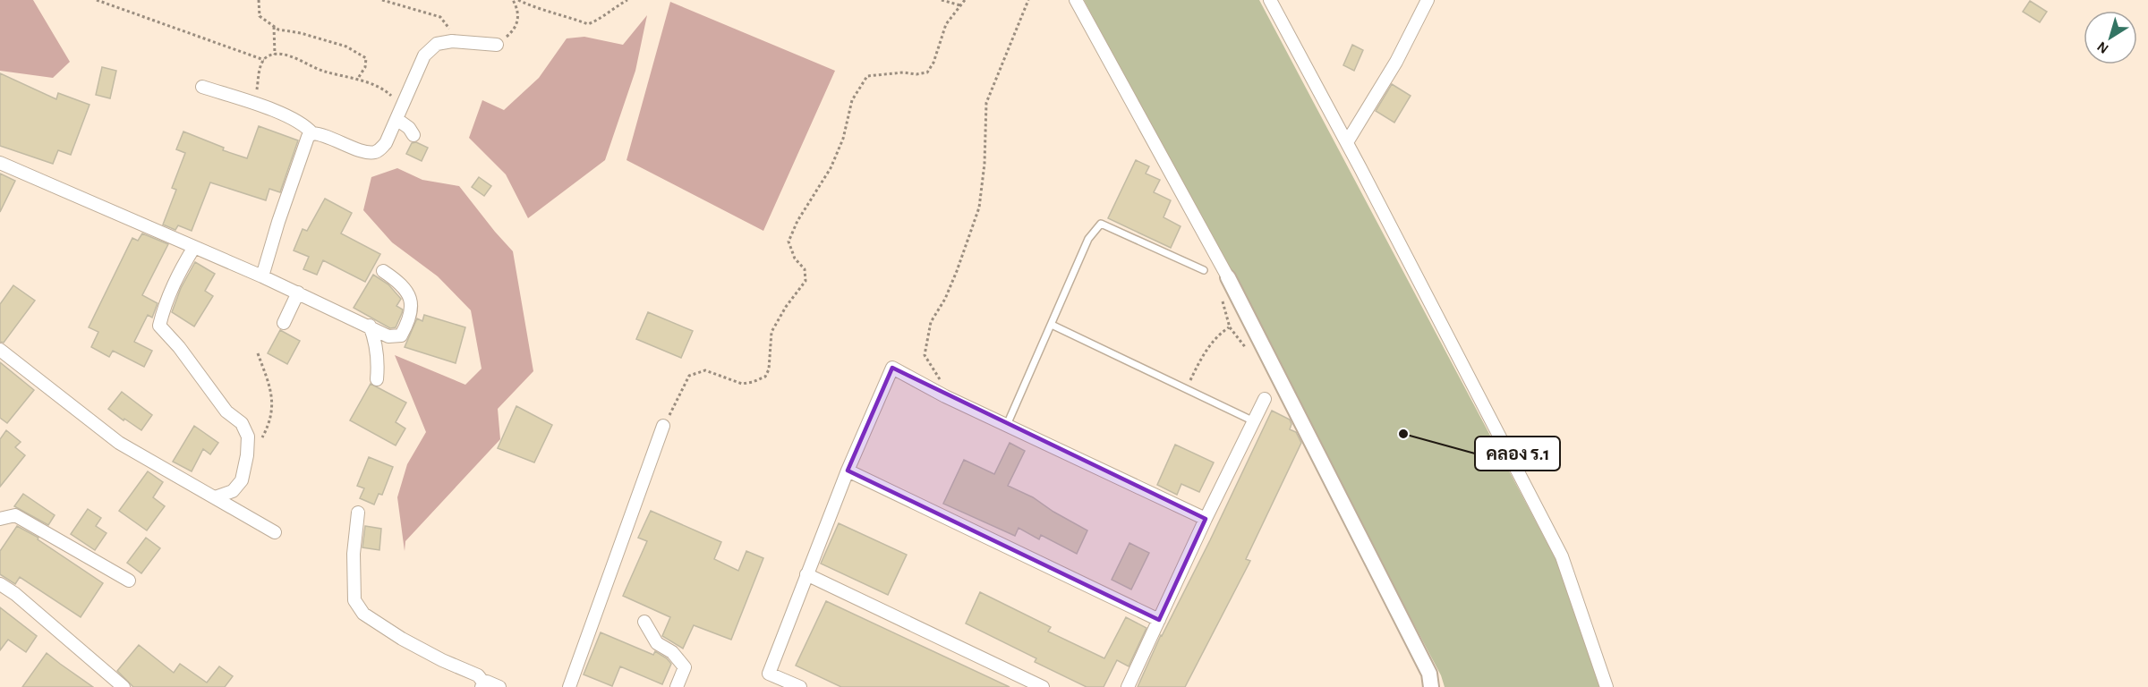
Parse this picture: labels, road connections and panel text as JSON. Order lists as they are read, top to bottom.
{
  "places": ["คลอง ร.1"],
  "north": "bottom left"
}
